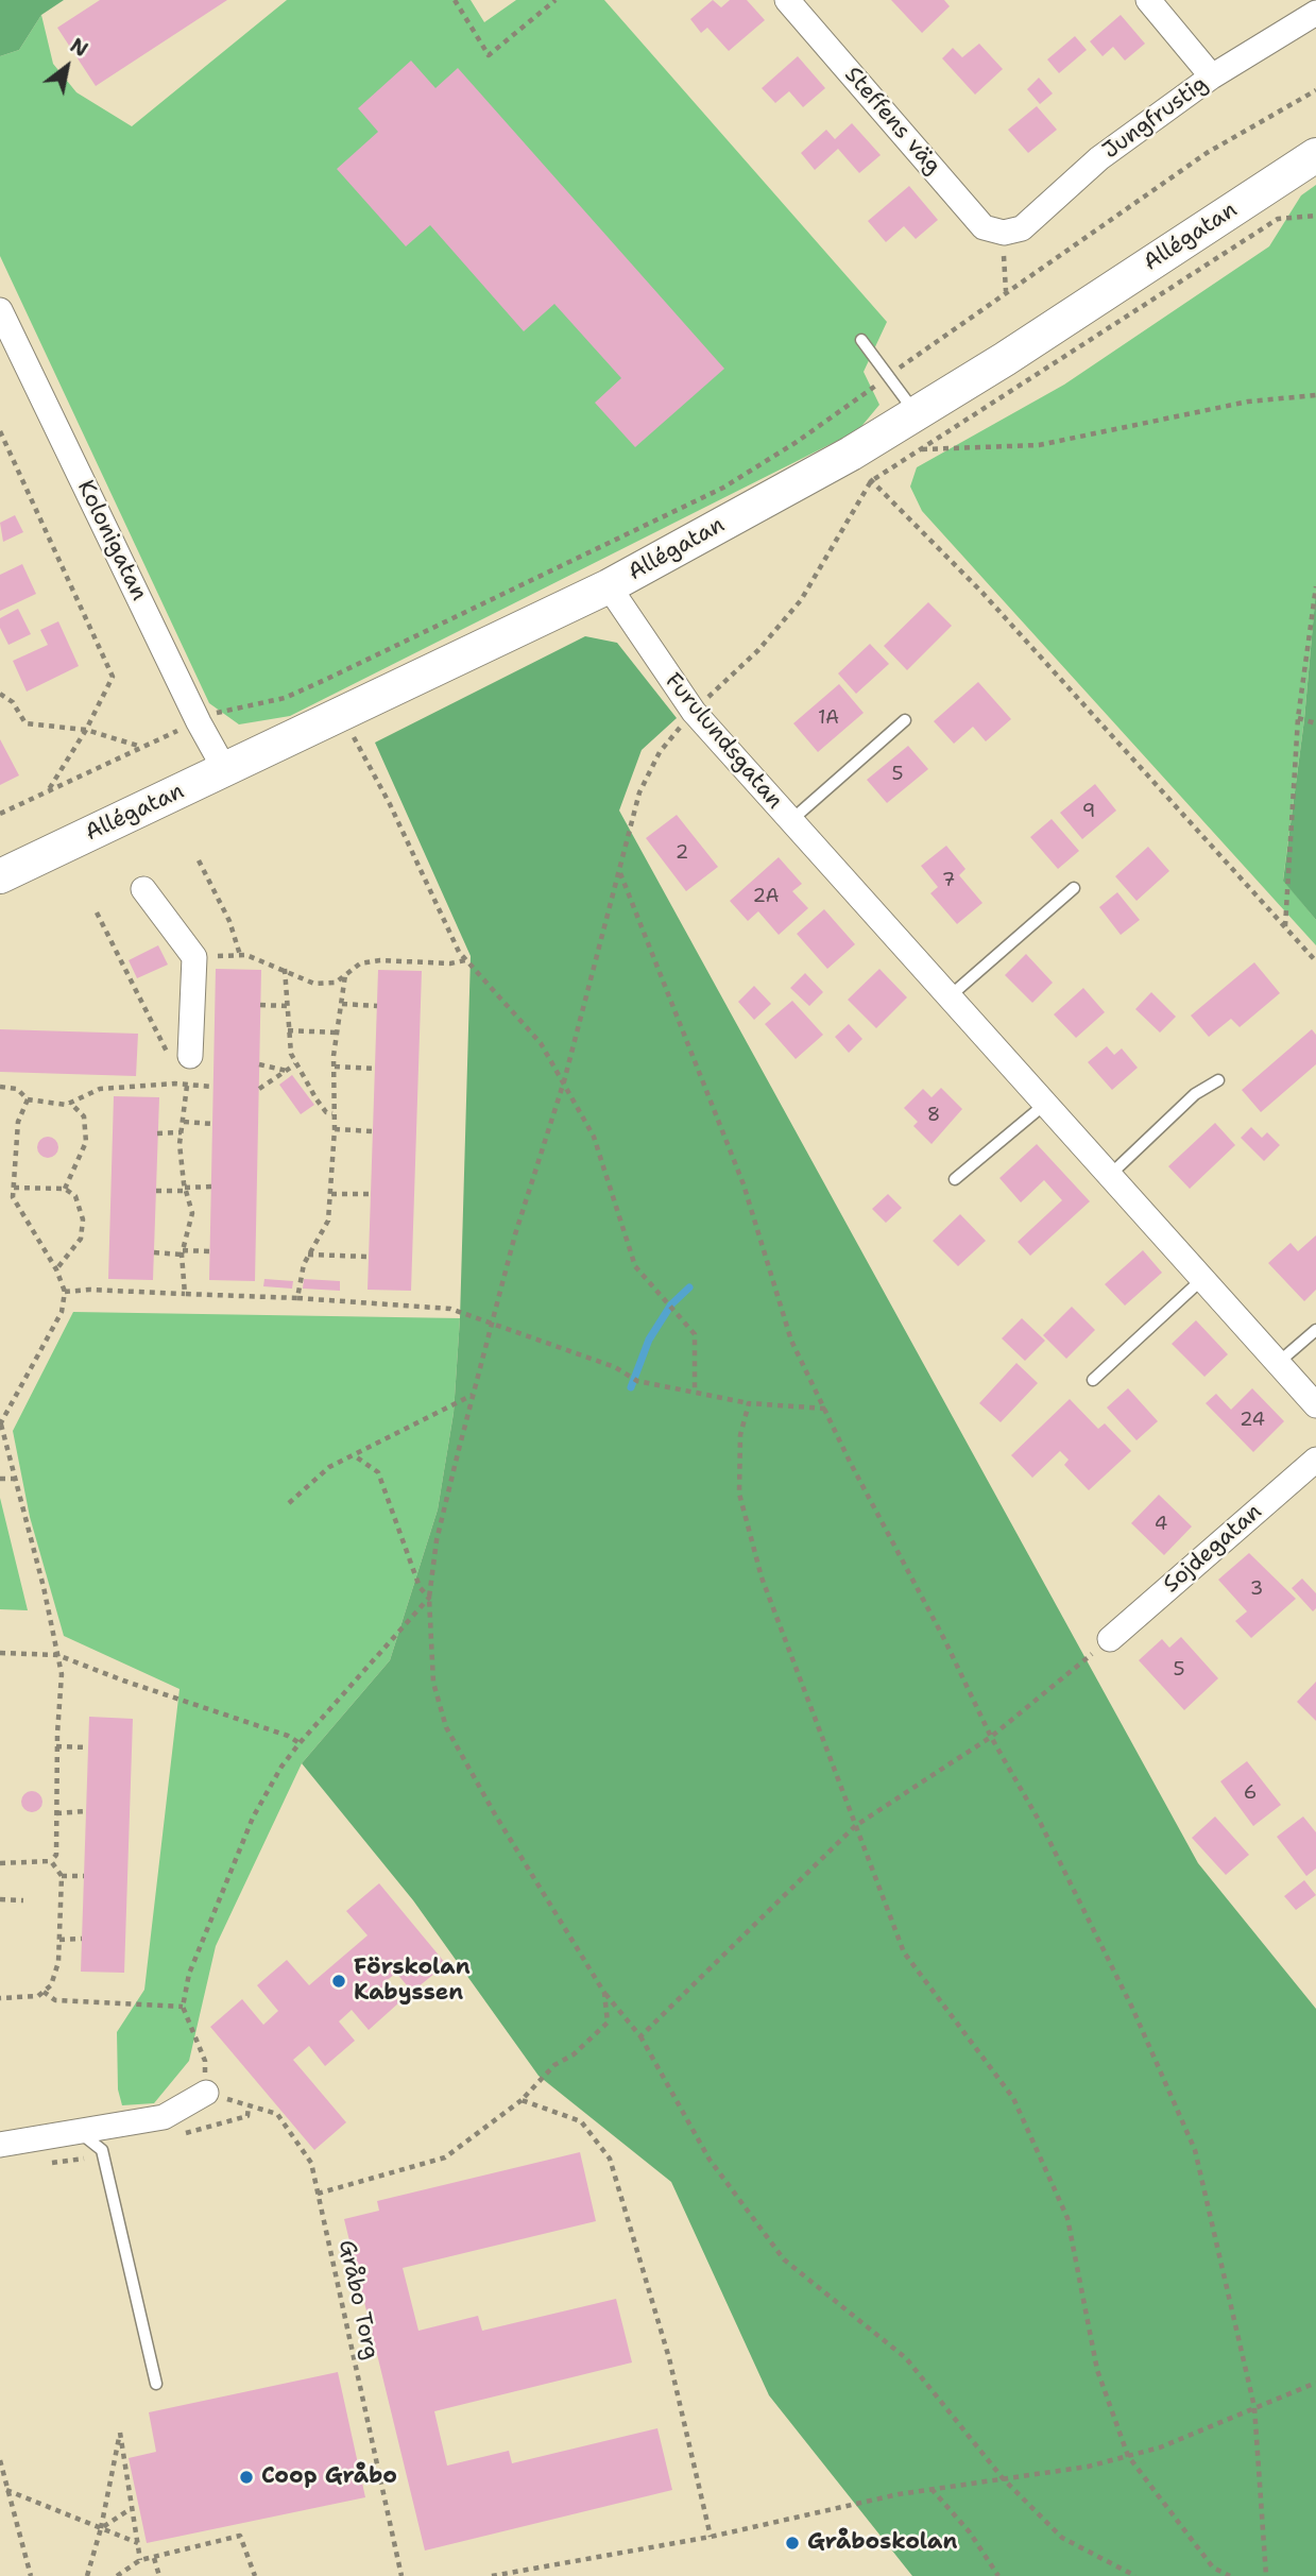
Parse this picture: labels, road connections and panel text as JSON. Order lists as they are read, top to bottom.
{
  "streets": {
    "street": [
      "Jungfrustig",
      "Steffens väg",
      "Allégatan",
      "Kolonigatan",
      "Furulundsgatan",
      "Sojdegatan"
    ],
    "path": ["Gråbo Torg"]
  },
  "crossings": [
    ["Jungfrustig", "Steffens väg"],
    ["Allégatan", "Kolonigatan"],
    ["Allégatan", "Furulundsgatan"]
  ],
  "places": ["Förskolan Kabyssen", "Coop Gråbo", "Gråboskolan"],
  "house_numbers": [
    "1A",
    "5",
    "9",
    "2",
    "7",
    "2A",
    "8",
    "24",
    "4",
    "3",
    "5",
    "6"
  ],
  "north": "top right"
}
